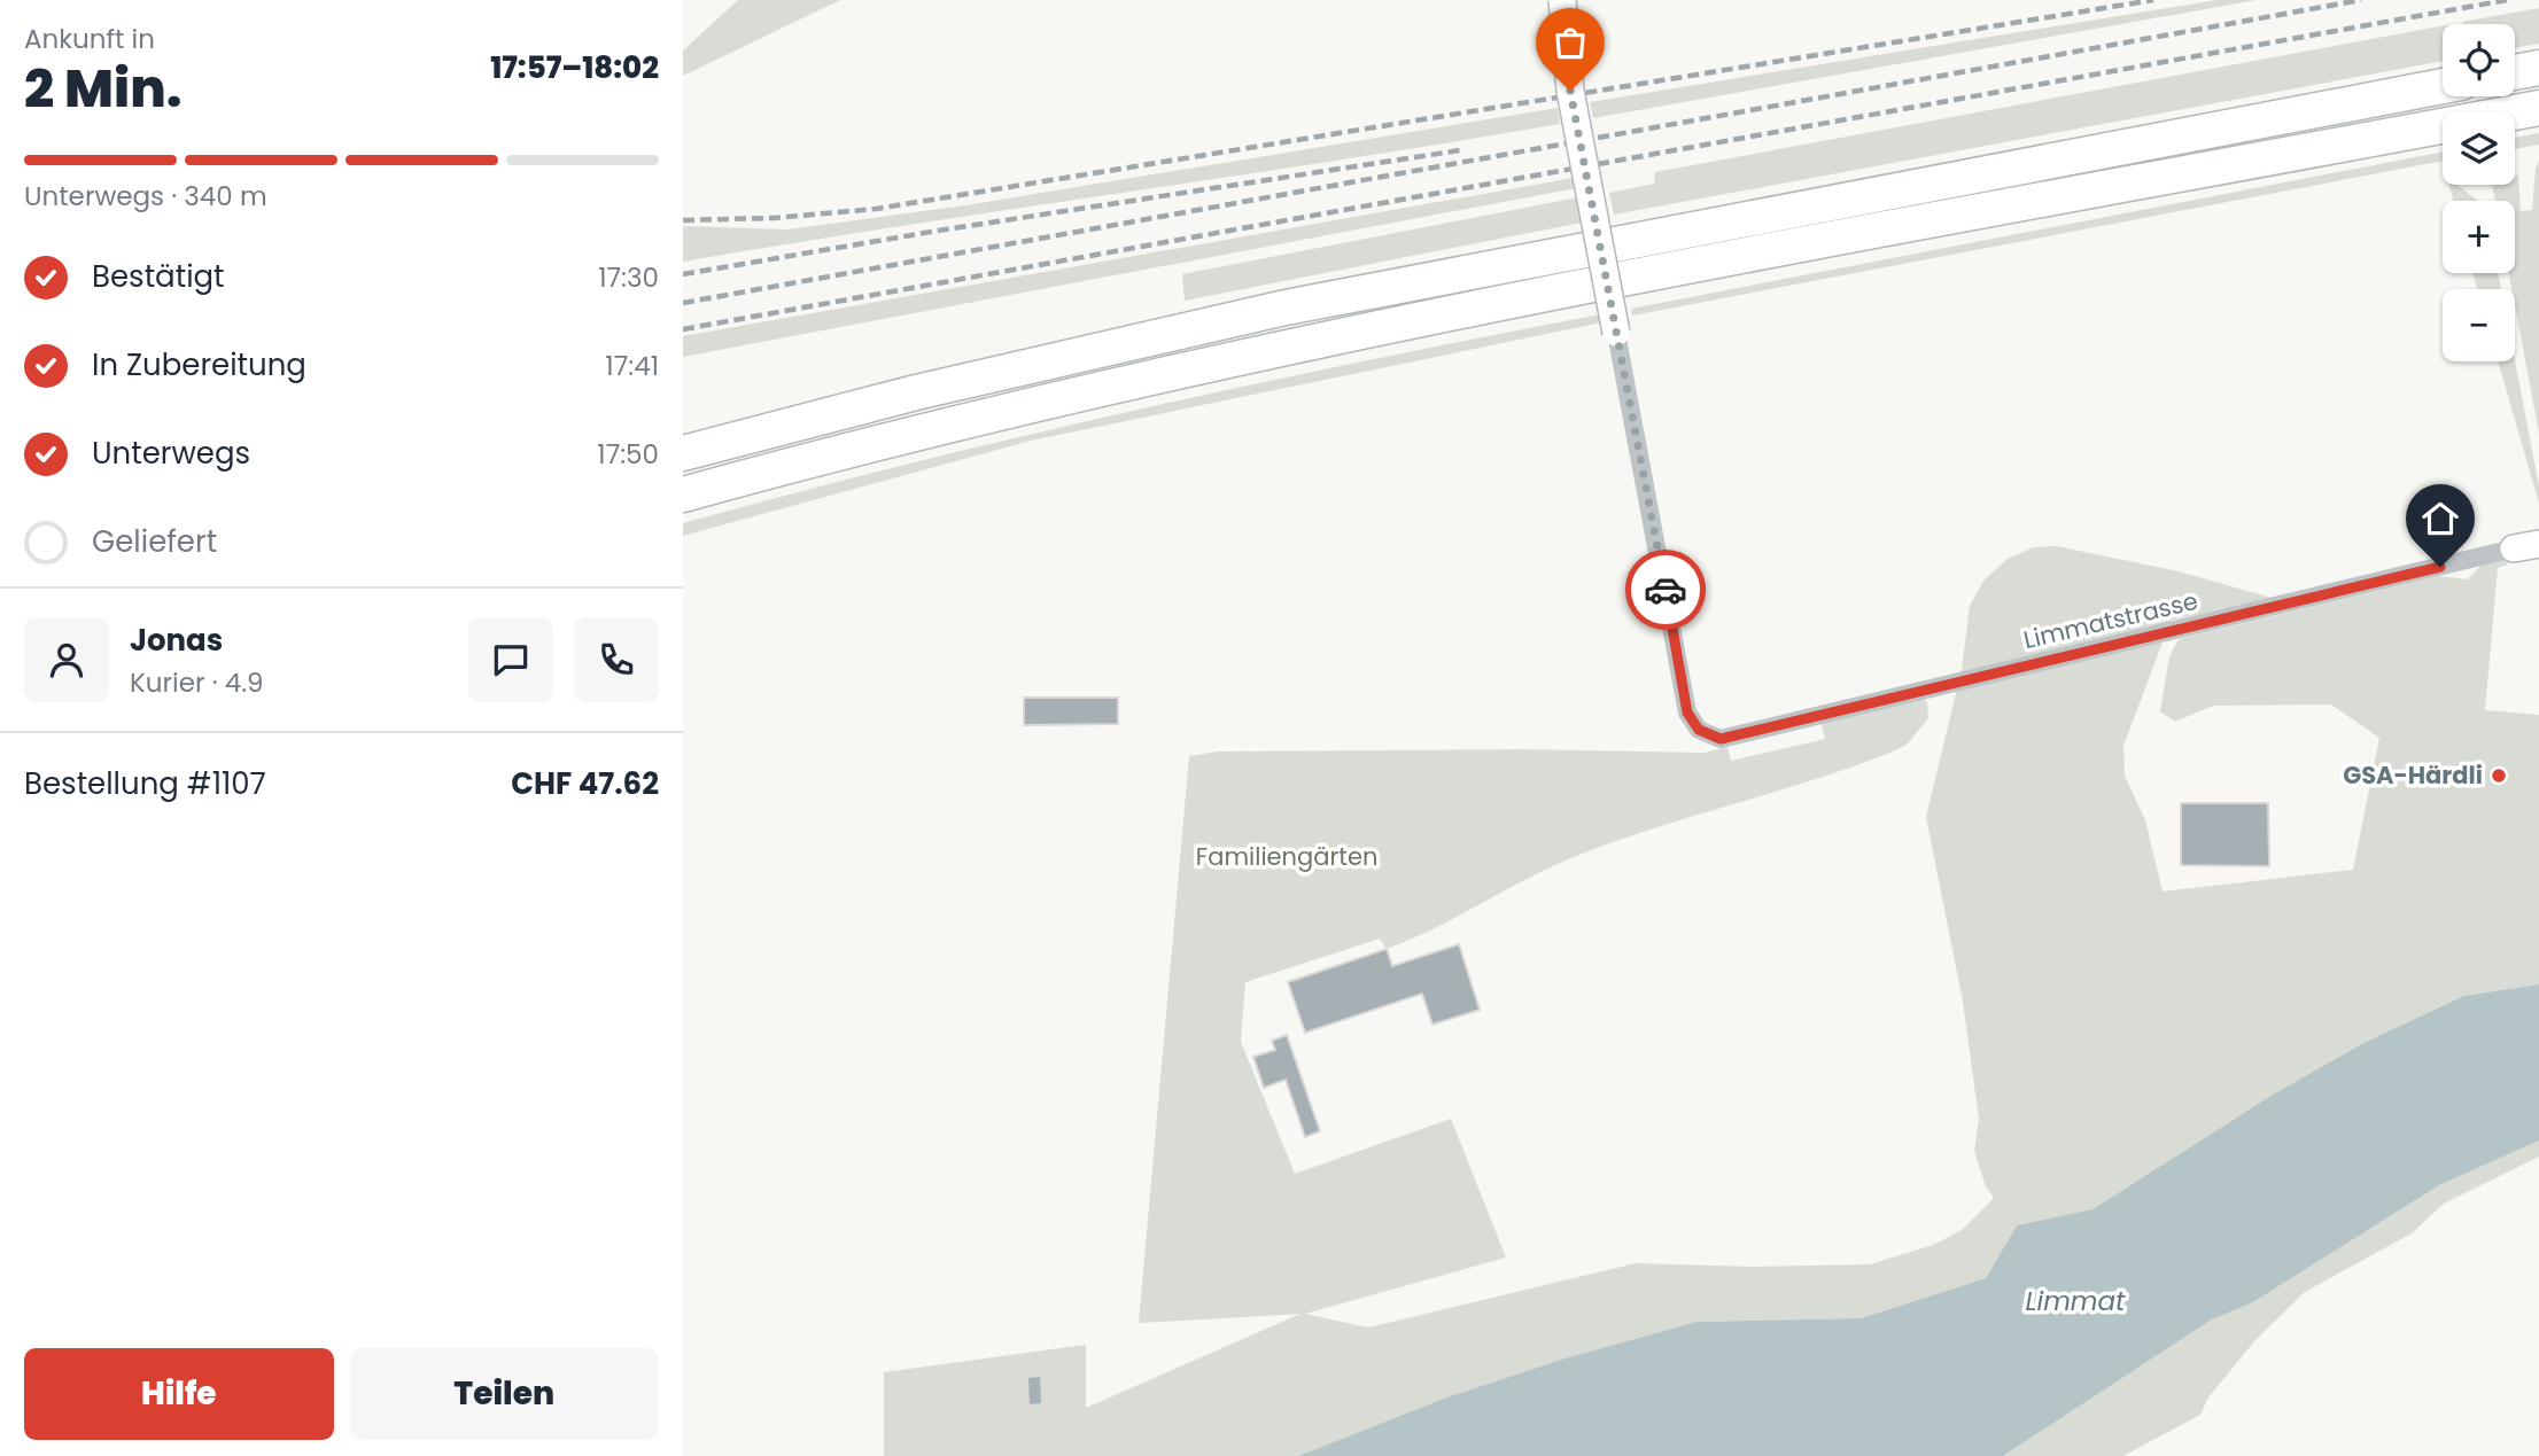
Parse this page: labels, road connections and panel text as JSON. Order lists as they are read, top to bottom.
{
  "streets": {
    "street": ["Limmatstrasse"]
  },
  "water": ["Limmat"],
  "parks": ["Familiengärten"],
  "places": ["GSA-Härdli"],
  "page": {
    "heading": ["2 Min.", "Ankunft in", "17:57–18:02"],
    "panel": [
      "Jonas",
      "Kurier · 4.9",
      "Bestellung #1107",
      "CHF 47.62"
    ],
    "map_buttons": ["+", "−"],
    "bar": "Unterwegs · 340 m",
    "list": [
      ["Bestätigt", "17:30"],
      ["In Zubereitung", "17:41"],
      ["Unterwegs", "17:50"],
      "Geliefert"
    ],
    "buttons": ["Hilfe", "Teilen"]
  }
}
